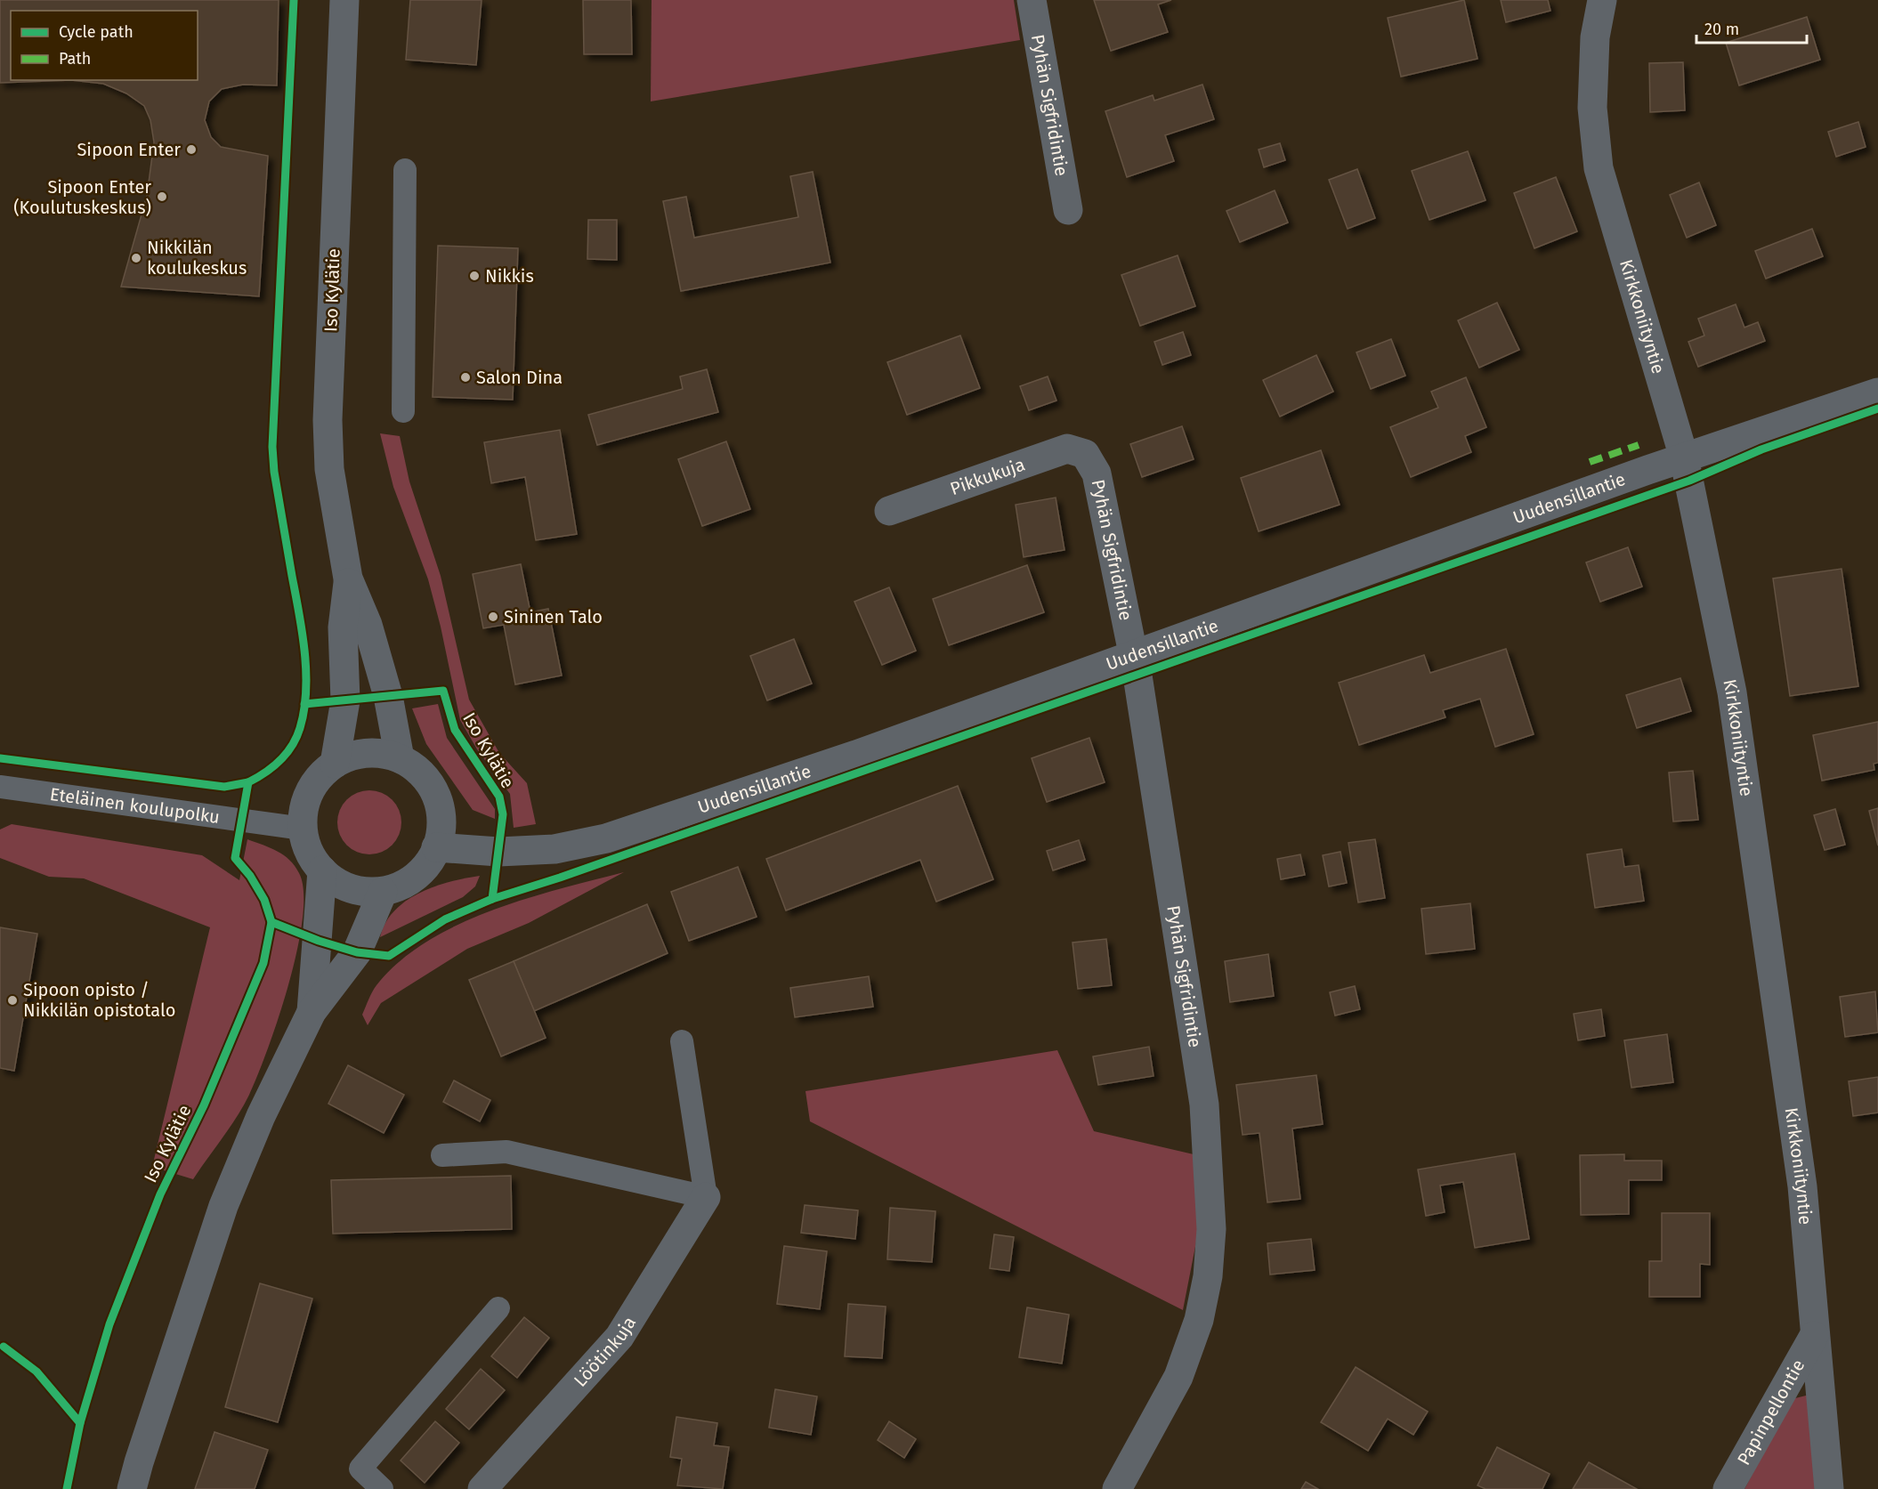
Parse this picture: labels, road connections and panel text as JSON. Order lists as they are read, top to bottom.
{
  "streets": {
    "street": [
      "Pyhän Sigfridintie",
      "Iso Kylätie",
      "Kirkkoniityntie",
      "Pikkukuja",
      "Uudensillantie",
      "Löötinkuja",
      "Papinpellontie"
    ],
    "lane": ["Eteläinen koulupolku"]
  },
  "crossings": [
    ["Pyhän Sigfridintie", "Pikkukuja"],
    ["Pyhän Sigfridintie", "Uudensillantie"],
    ["Iso Kylätie", "Uudensillantie"],
    ["Iso Kylätie", "Eteläinen koulupolku"],
    ["Kirkkoniityntie", "Uudensillantie"],
    ["Kirkkoniityntie", "Papinpellontie"],
    ["Uudensillantie", "Eteläinen koulupolku"]
  ],
  "places": [
    "Sipoon Enter",
    "Sipoon Enter (Koulutuskeskus)",
    "Nikkilän koulukeskus",
    "Nikkis",
    "Salon Dina",
    "Sininen Talo",
    "Sipoon opisto / Nikkilän opistotalo"
  ],
  "legend": ["Cycle path", "Path"],
  "scale_bar": "20 m"
}
